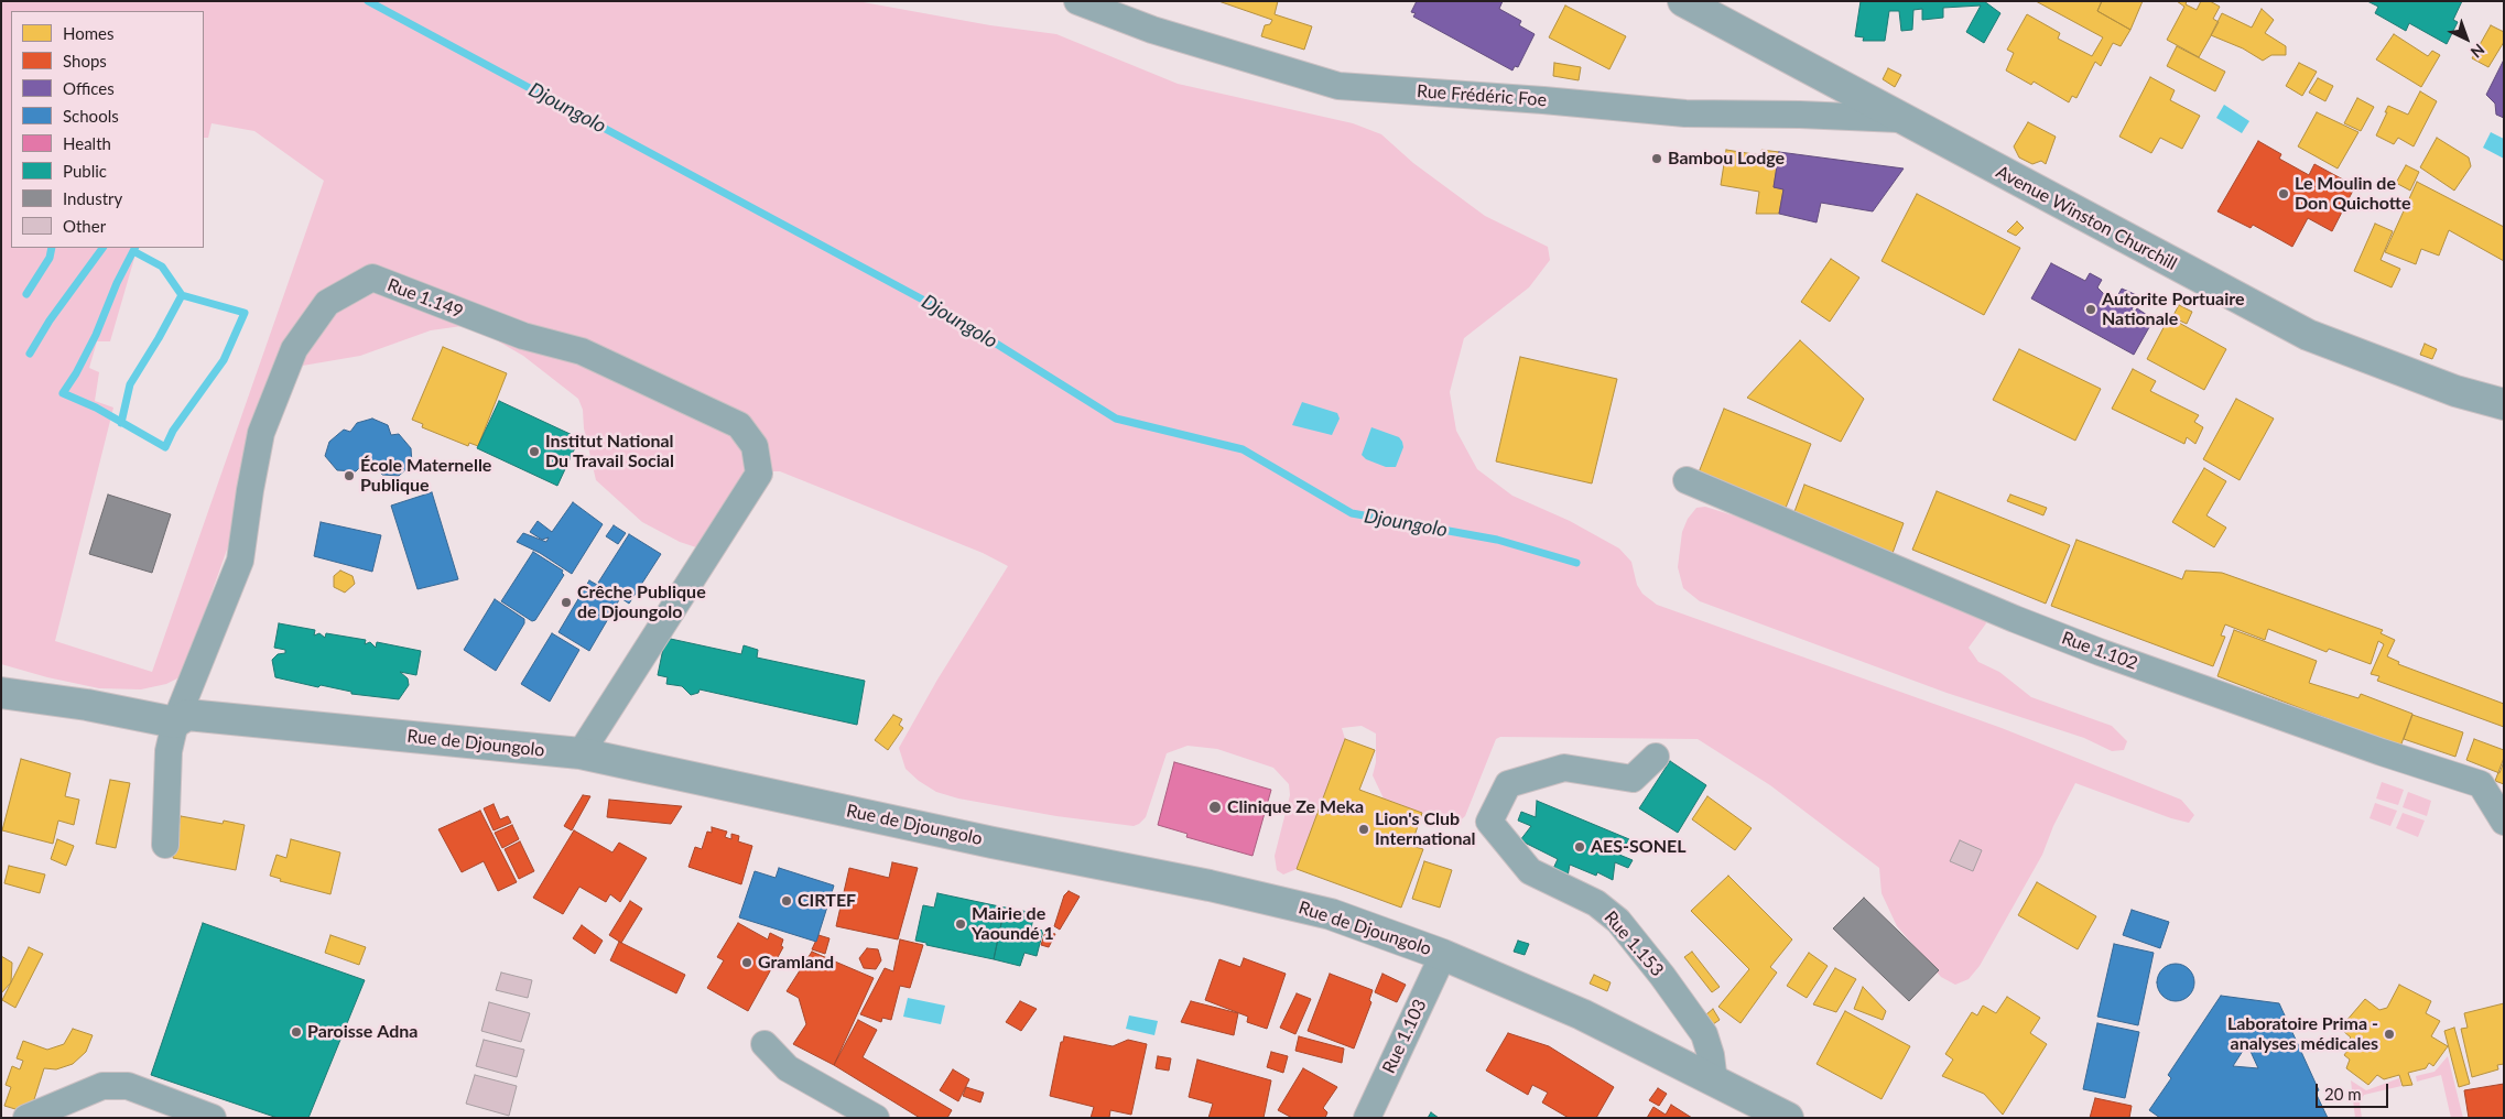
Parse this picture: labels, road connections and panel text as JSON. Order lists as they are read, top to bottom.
{
  "streets": {
    "street": [
      "Rue Frédéric Foe",
      "Avenue Winston Churchill",
      "Rue 1.149",
      "Rue 1.102",
      "Rue de Djoungolo",
      "Rue 1.153",
      "Rue 1.103"
    ]
  },
  "crossings": [
    ["Rue Frédéric Foe", "Avenue Winston Churchill"],
    ["Rue 1.149", "Rue de Djoungolo"],
    ["Rue de Djoungolo", "Rue 1.153"],
    ["Rue de Djoungolo", "Rue 1.103"]
  ],
  "water": ["Djoungolo"],
  "places": [
    "Bambou Lodge",
    "Le Moulin de Don Quichotte",
    "Autorite Portuaire Nationale",
    "Institut National Du Travail Social",
    "École Maternelle Publique",
    "Crêche Publique de Djoungolo",
    "Clinique Ze Meka",
    "Lion's Club International",
    "AES-SONEL",
    "CIRTEF",
    "Mairie de Yaoundé 1",
    "Gramland",
    "Paroisse Adna",
    "Laboratoire Prima - analyses médicales"
  ],
  "legend": [
    "Homes",
    "Shops",
    "Offices",
    "Schools",
    "Health",
    "Public",
    "Industry",
    "Other"
  ],
  "scale_bar": "20 m",
  "north": "bottom right"
}
